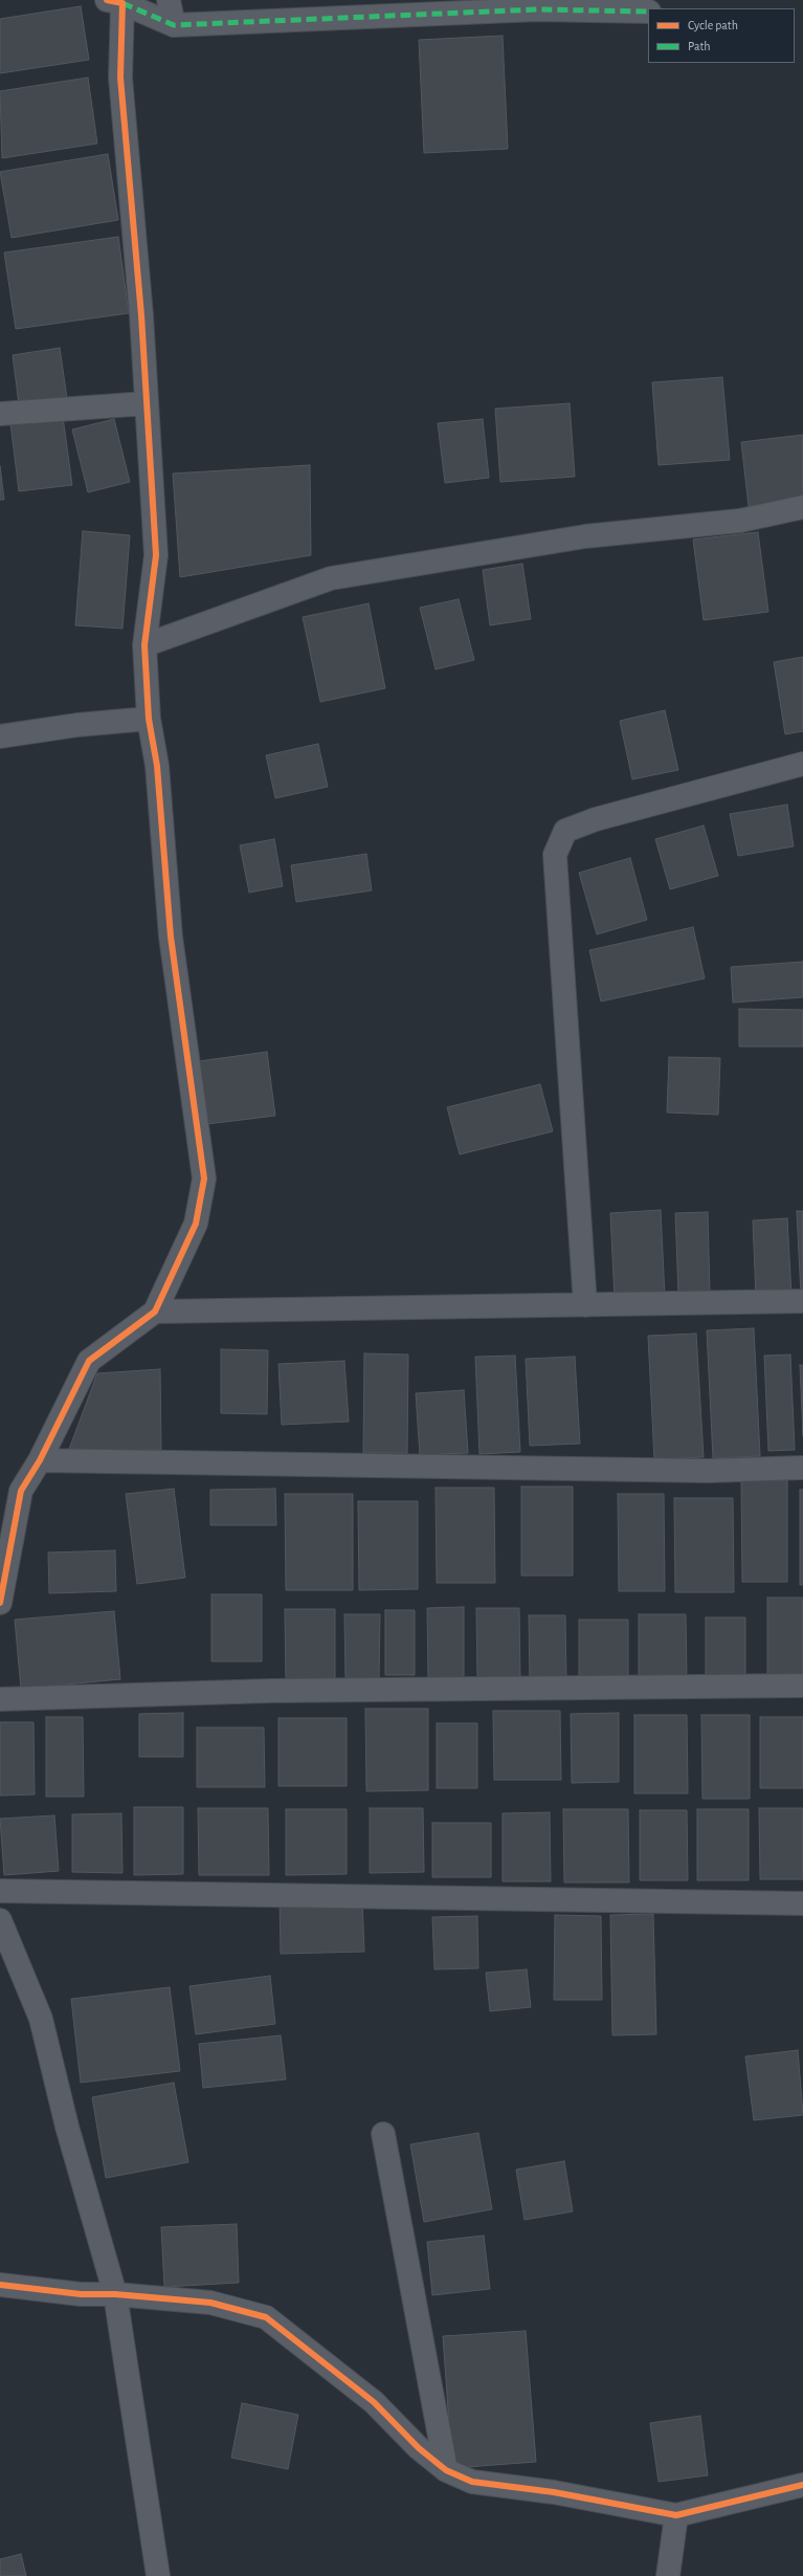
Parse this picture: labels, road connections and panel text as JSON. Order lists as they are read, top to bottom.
{
  "legend": ["Cycle path", "Path"]
}
